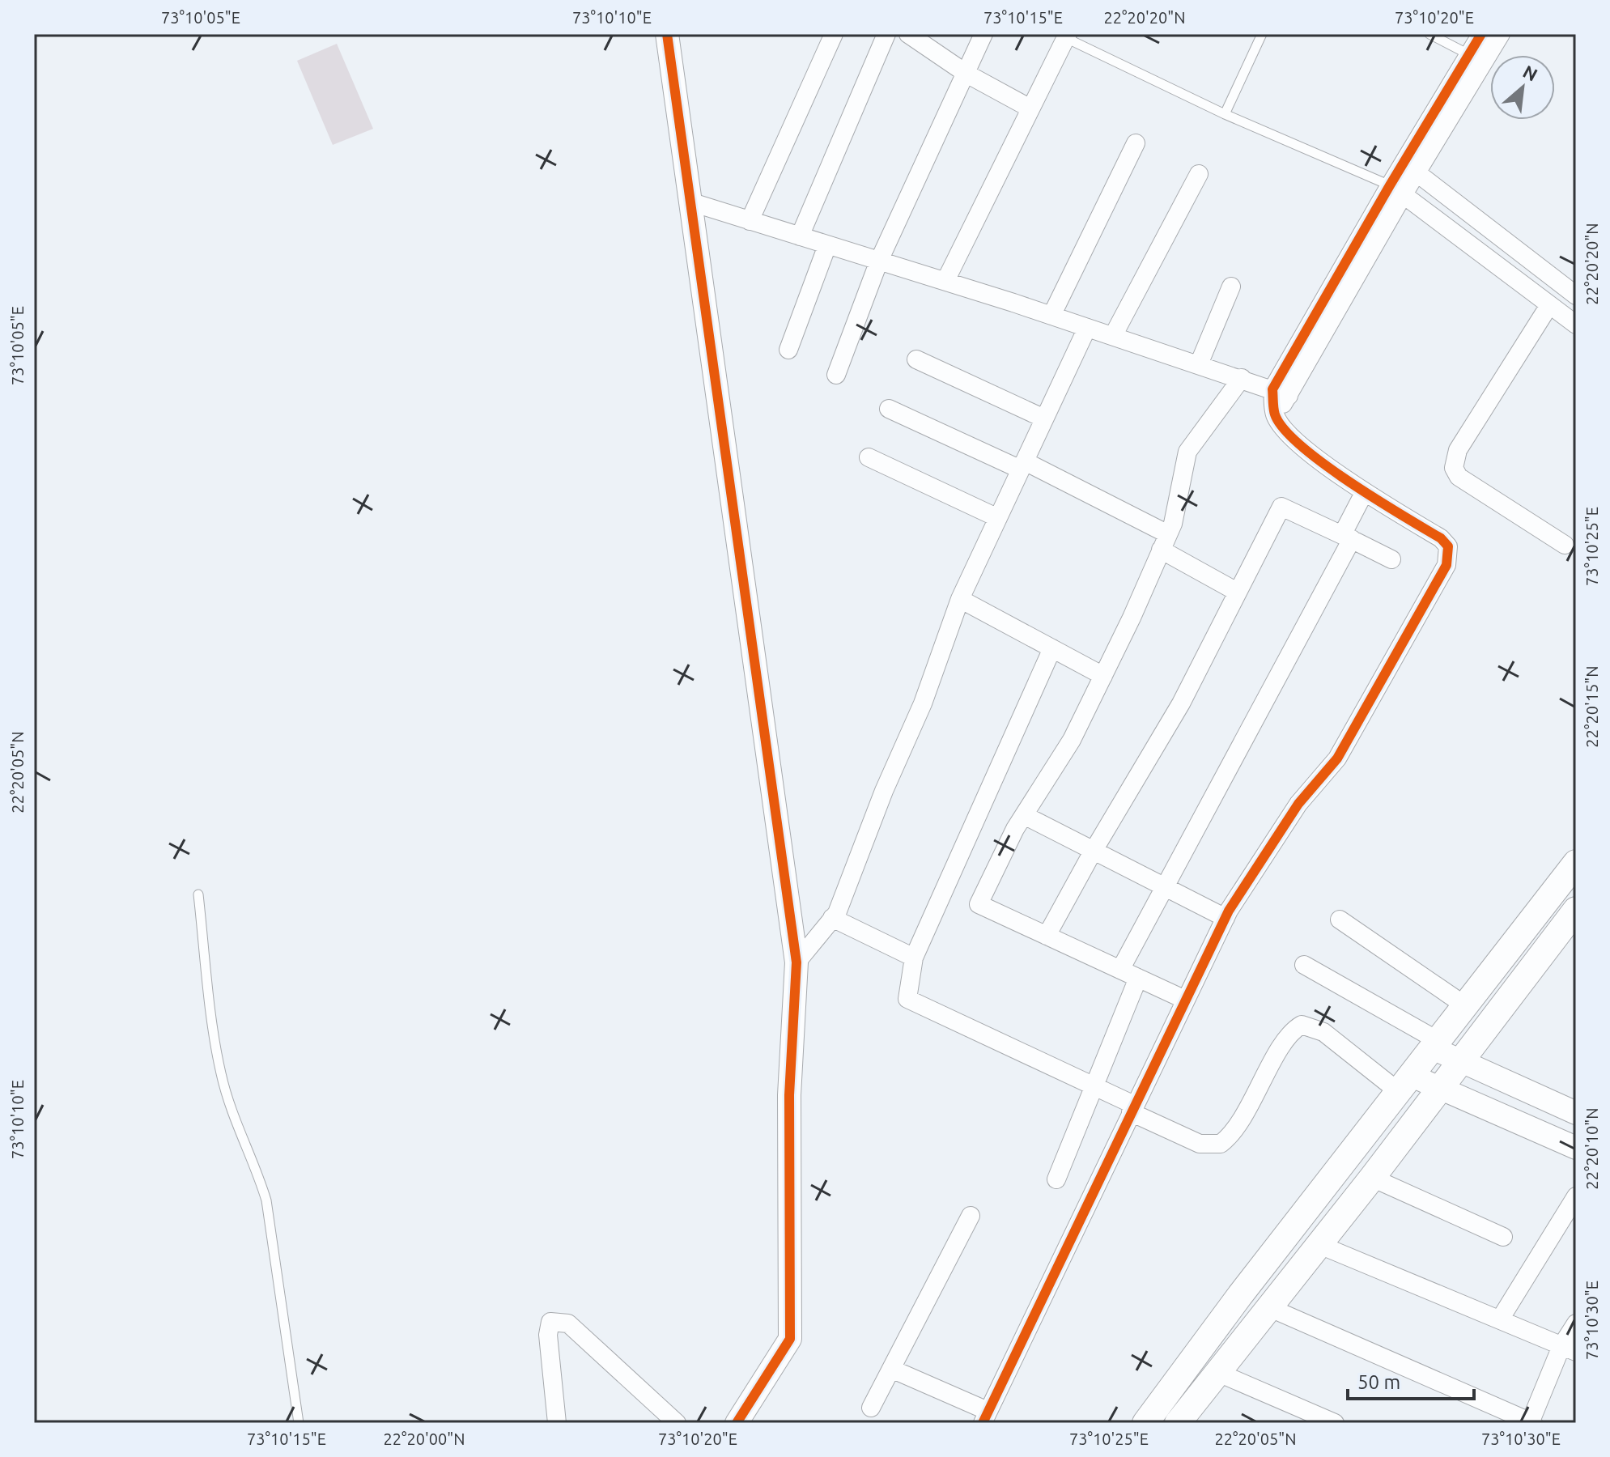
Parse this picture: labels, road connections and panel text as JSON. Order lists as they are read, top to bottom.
{
  "scale_bar": "50 m",
  "north": "top right",
  "coordinates": [
    "73°10'05\"E",
    "73°10'10\"E",
    "73°10'15\"E",
    "22°20'20\"N",
    "73°10'20\"E",
    "73°10'25\"E",
    "22°20'15\"N",
    "22°20'05\"N",
    "22°20'10\"N",
    "73°10'30\"E",
    "22°20'00\"N"
  ]
}
